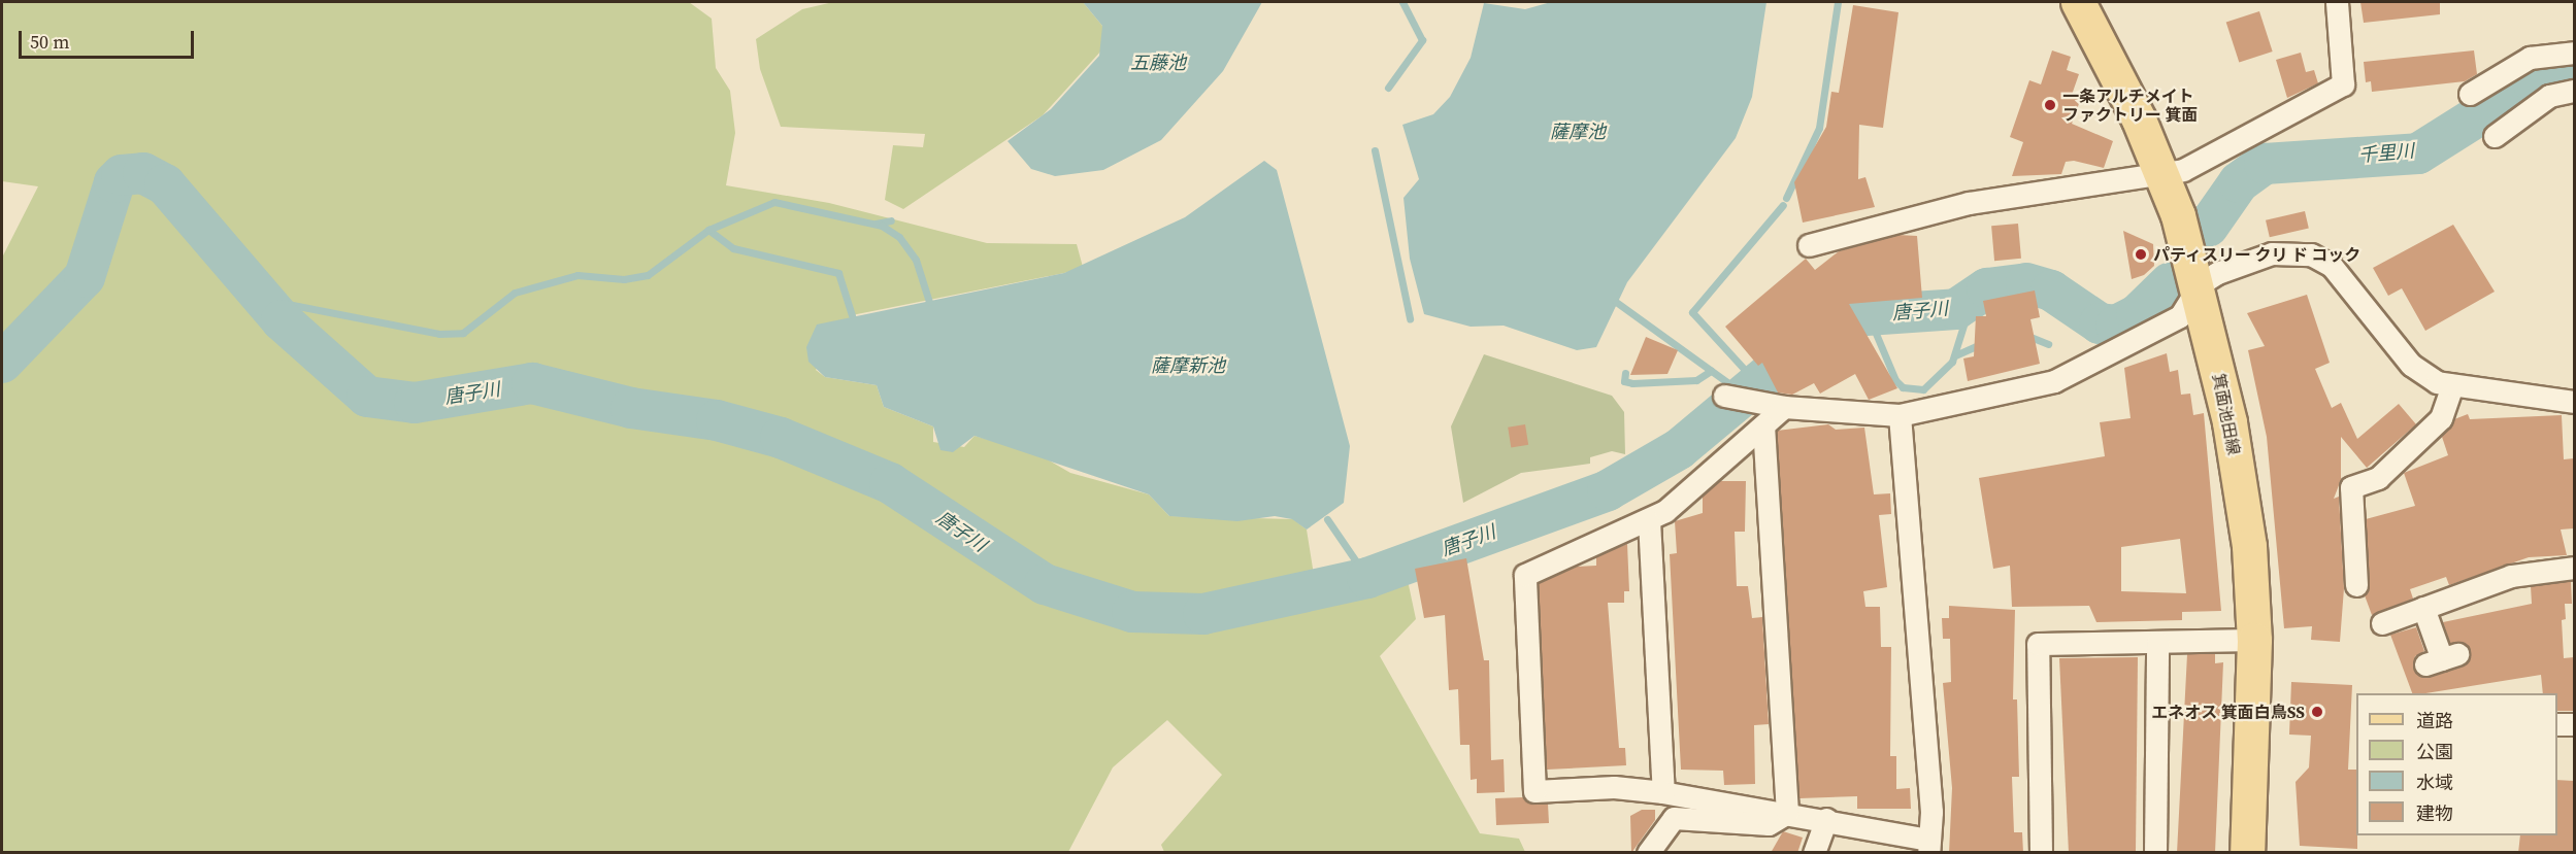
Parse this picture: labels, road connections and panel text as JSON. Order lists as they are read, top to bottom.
{
  "streets": {
    "main road": ["箕面池田線"]
  },
  "water": [
    "五藤池",
    "薩摩池",
    "千里川",
    "唐子川",
    "薩摩新池"
  ],
  "places": ["一条アルチメイト ファクトリー 箕面", "パティスリー クリ ド コック", "エネオス 箕面白鳥SS"],
  "legend": [
    "道路",
    "公園",
    "水域",
    "建物"
  ],
  "scale_bar": "50 m"
}
